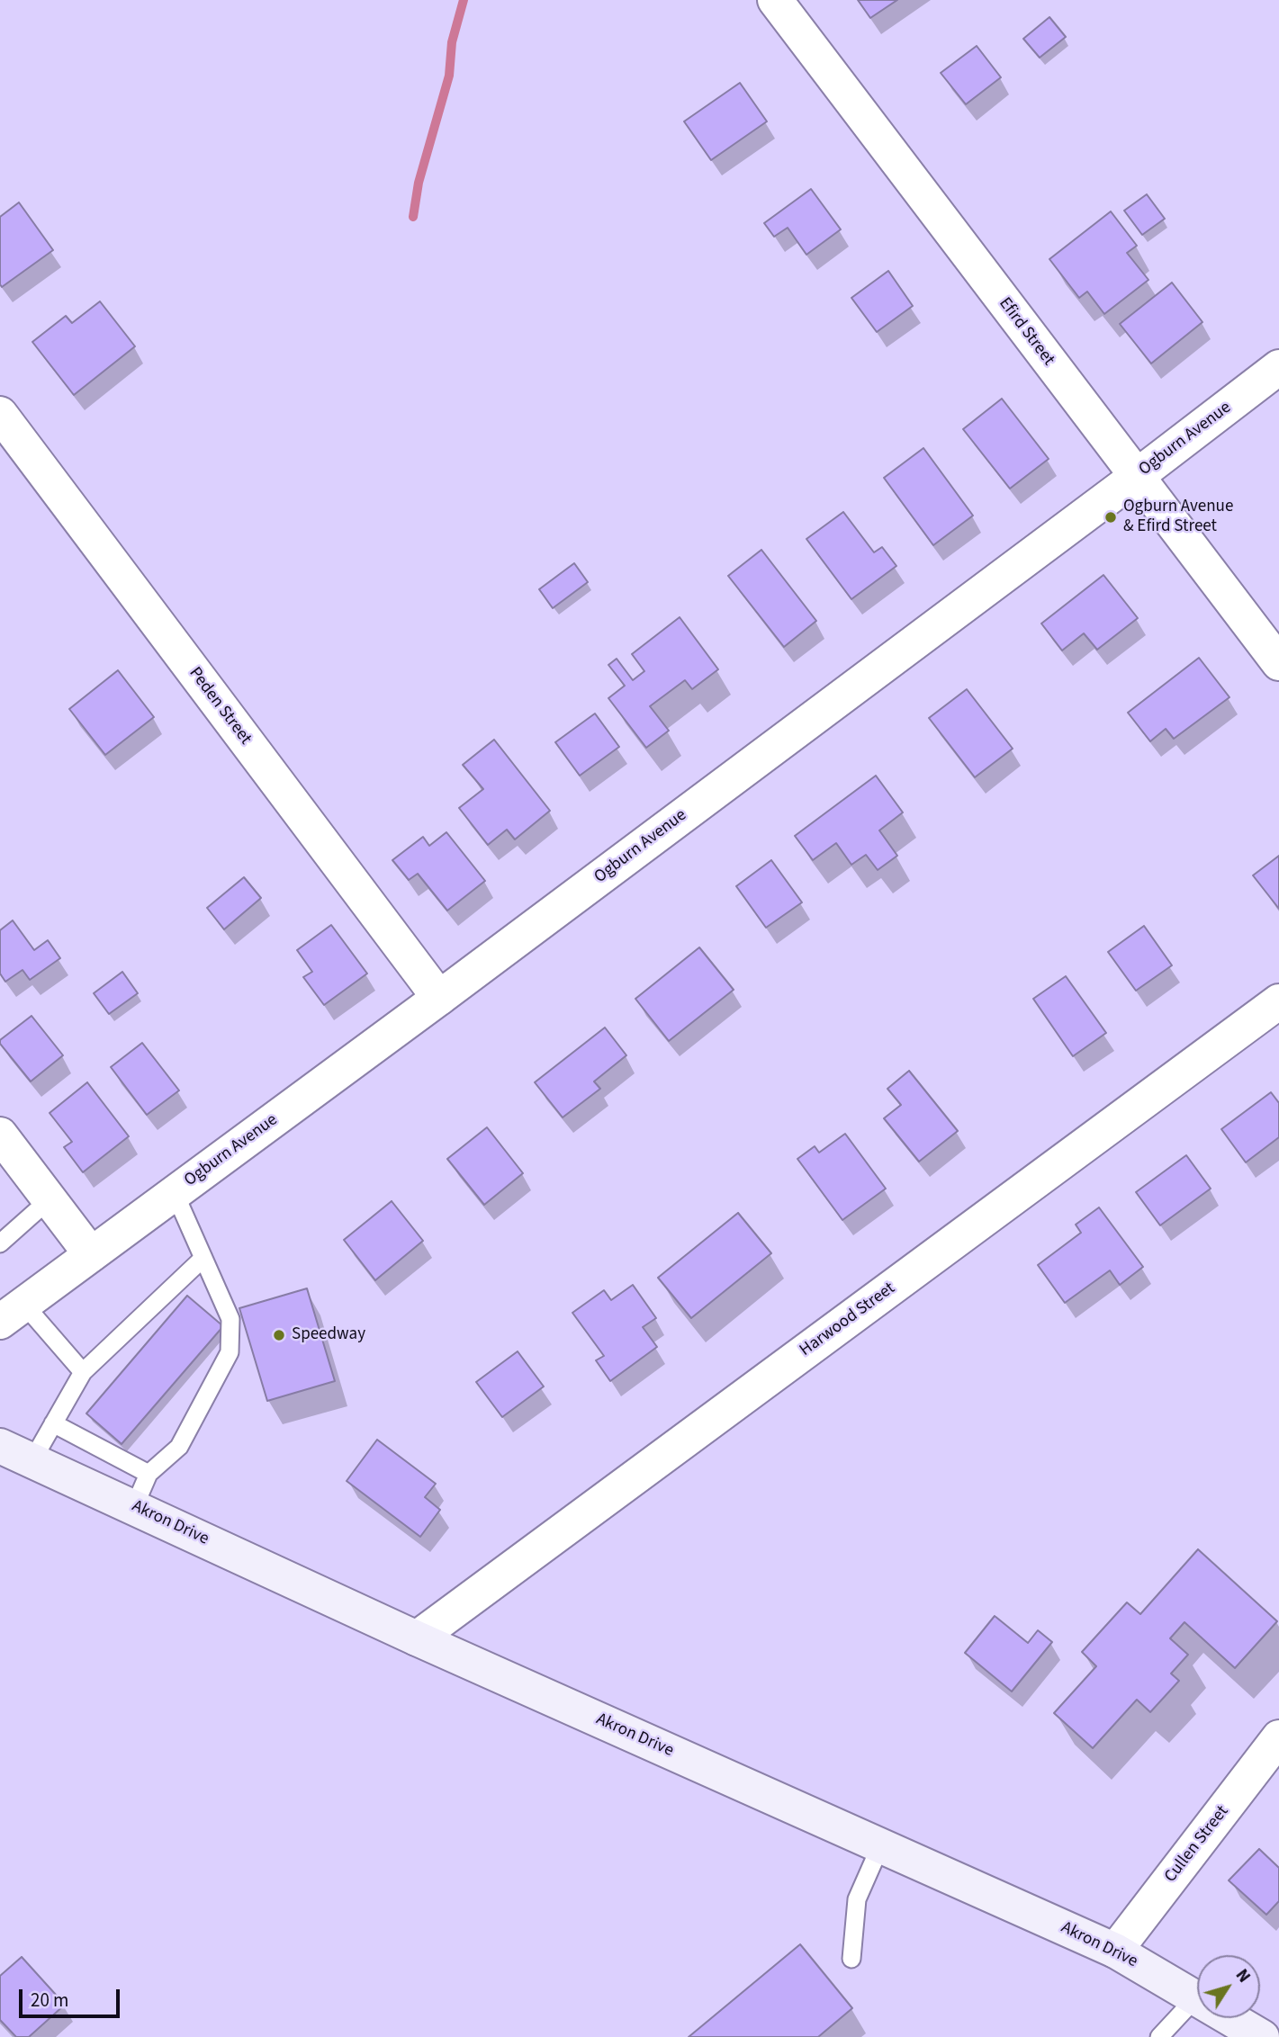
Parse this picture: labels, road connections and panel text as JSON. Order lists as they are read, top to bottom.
{
  "streets": {
    "main road": ["Akron Drive"],
    "street": [
      "Efird Street",
      "Ogburn Avenue",
      "Peden Street",
      "Harwood Street",
      "Cullen Street"
    ]
  },
  "crossings": [
    ["Efird Street", "Ogburn Avenue"],
    ["Ogburn Avenue", "Peden Street"],
    ["Harwood Street", "Akron Drive"],
    ["Akron Drive", "Cullen Street"]
  ],
  "places": ["Ogburn Avenue & Efird Street", "Speedway"],
  "scale_bar": "20 m",
  "north": "top right"
}
